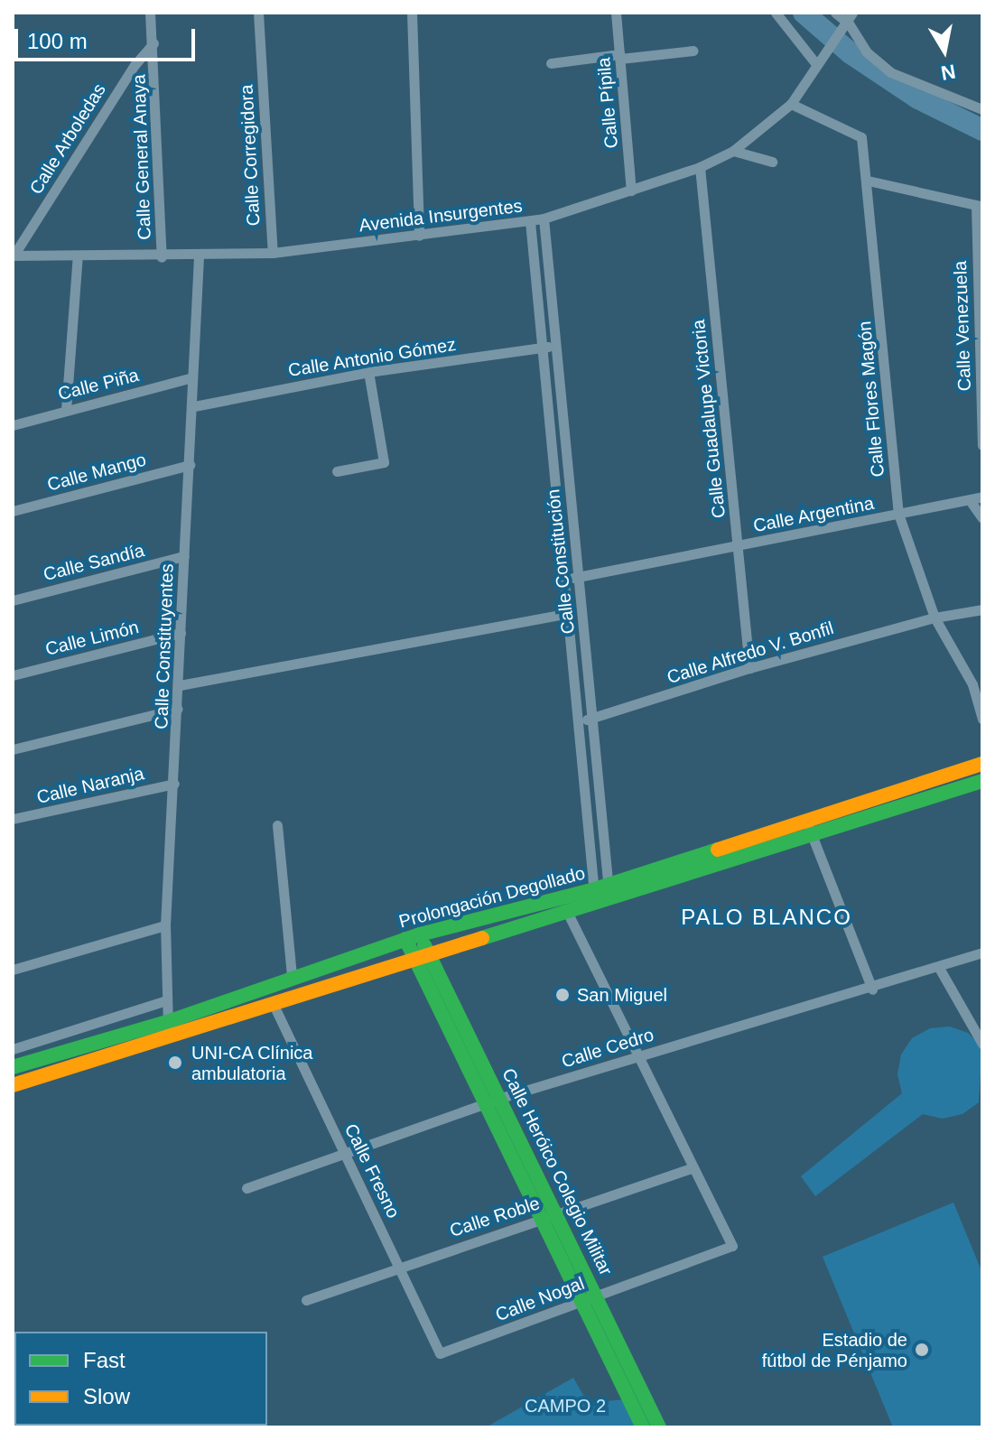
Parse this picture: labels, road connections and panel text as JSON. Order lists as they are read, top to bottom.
{
  "streets": {
    "street": [
      "Calle Pípila",
      "Calle Arboledas",
      "Calle Corregidora",
      "Calle General Anaya",
      "Avenida Insurgentes",
      "Calle Venezuela",
      "Calle Antonio Gómez",
      "Calle Piña",
      "Calle Flores Magón",
      "Calle Guadalupe Victoria",
      "Calle Mango",
      "Calle Argentina",
      "Calle Constitución",
      "Calle Sandía",
      "Calle Limón",
      "Calle Constituyentes",
      "Calle Alfredo V. Bonfil",
      "Calle Naranja",
      "Prolongación Degollado",
      "Calle Cedro",
      "Calle Fresno",
      "Calle Heróico Colegio Militar",
      "Calle Roble",
      "Calle Nogal"
    ]
  },
  "crossings": [
    ["Calle Pípila", "Avenida Insurgentes"],
    ["Calle Arboledas", "Calle General Anaya"],
    ["Calle Arboledas", "Avenida Insurgentes"],
    ["Calle Corregidora", "Avenida Insurgentes"],
    ["Calle General Anaya", "Avenida Insurgentes"],
    ["Avenida Insurgentes", "Calle Flores Magón"],
    ["Avenida Insurgentes", "Calle Guadalupe Victoria"],
    ["Avenida Insurgentes", "Calle Constitución"],
    ["Avenida Insurgentes", "Calle Constituyentes"],
    ["Calle Antonio Gómez", "Calle Constitución"],
    ["Calle Antonio Gómez", "Calle Constituyentes"],
    ["Calle Piña", "Calle Constituyentes"],
    ["Calle Flores Magón", "Calle Argentina"],
    ["Calle Flores Magón", "Calle Alfredo V. Bonfil"],
    ["Calle Guadalupe Victoria", "Calle Argentina"],
    ["Calle Guadalupe Victoria", "Calle Alfredo V. Bonfil"],
    ["Calle Mango", "Calle Constituyentes"],
    ["Calle Argentina", "Calle Constitución"],
    ["Calle Constitución", "Calle Constituyentes"],
    ["Calle Constitución", "Calle Alfredo V. Bonfil"],
    ["Calle Constitución", "Prolongación Degollado"],
    ["Calle Sandía", "Calle Constituyentes"],
    ["Calle Limón", "Calle Constituyentes"],
    ["Calle Constituyentes", "Calle Naranja"],
    ["Calle Constituyentes", "Prolongación Degollado"],
    ["Prolongación Degollado", "Calle Fresno"],
    ["Prolongación Degollado", "Calle Heróico Colegio Militar"],
    ["Calle Cedro", "Calle Fresno"],
    ["Calle Cedro", "Calle Heróico Colegio Militar"],
    ["Calle Fresno", "Calle Roble"],
    ["Calle Fresno", "Calle Nogal"],
    ["Calle Heróico Colegio Militar", "Calle Roble"],
    ["Calle Heróico Colegio Militar", "Calle Nogal"],
    ["Calle Roble", "Calle Nogal"]
  ],
  "districts": ["PALO BLANCO"],
  "parks": ["CAMPO 2"],
  "places": ["San Miguel", "UNI-CA Clínica ambulatoria", "Estadio de fútbol de Pénjamo"],
  "legend": ["Fast", "Slow"],
  "scale_bar": "100 m",
  "north": "bottom"
}
